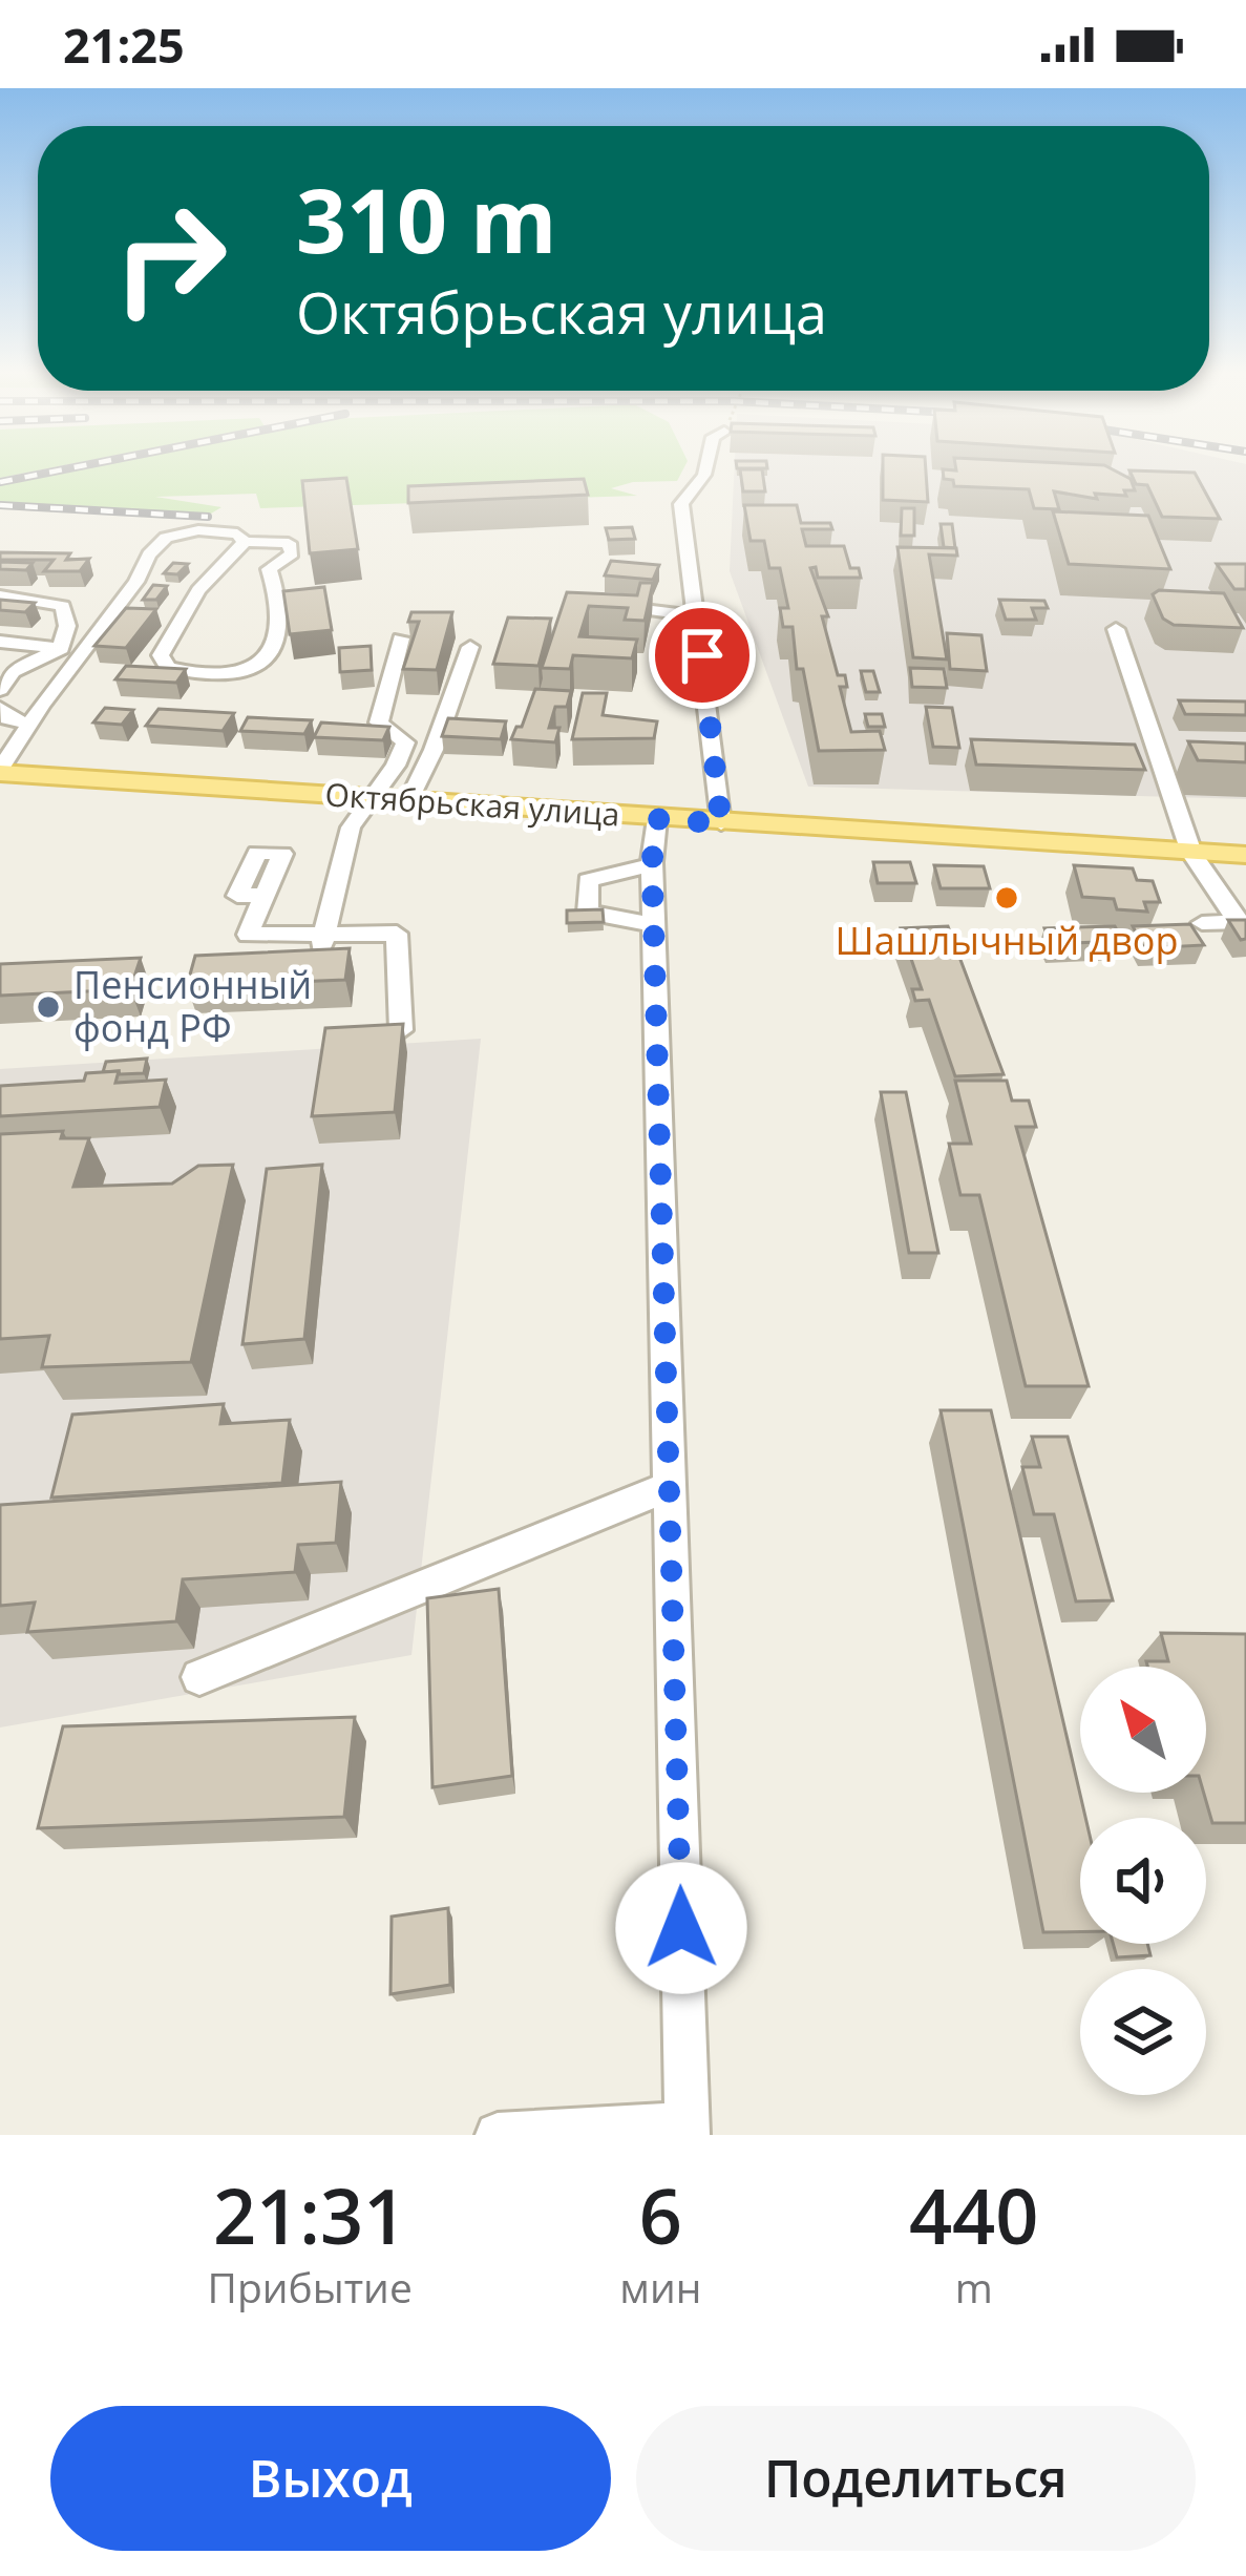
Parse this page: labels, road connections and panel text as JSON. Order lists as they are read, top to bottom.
{
  "streets": {
    "main road": ["Октябрьская улица"]
  },
  "places": ["Шашлычный двор", "Пенсионный фонд РФ"],
  "north": "top left",
  "page": {
    "status": "21:25",
    "turn": ["310 m", "Октябрьская улица"],
    "eta": [
      "21:31",
      "Прибытие",
      "6",
      "мин",
      "440",
      "m"
    ],
    "buttons": ["Выход", "Поделиться"]
  }
}
